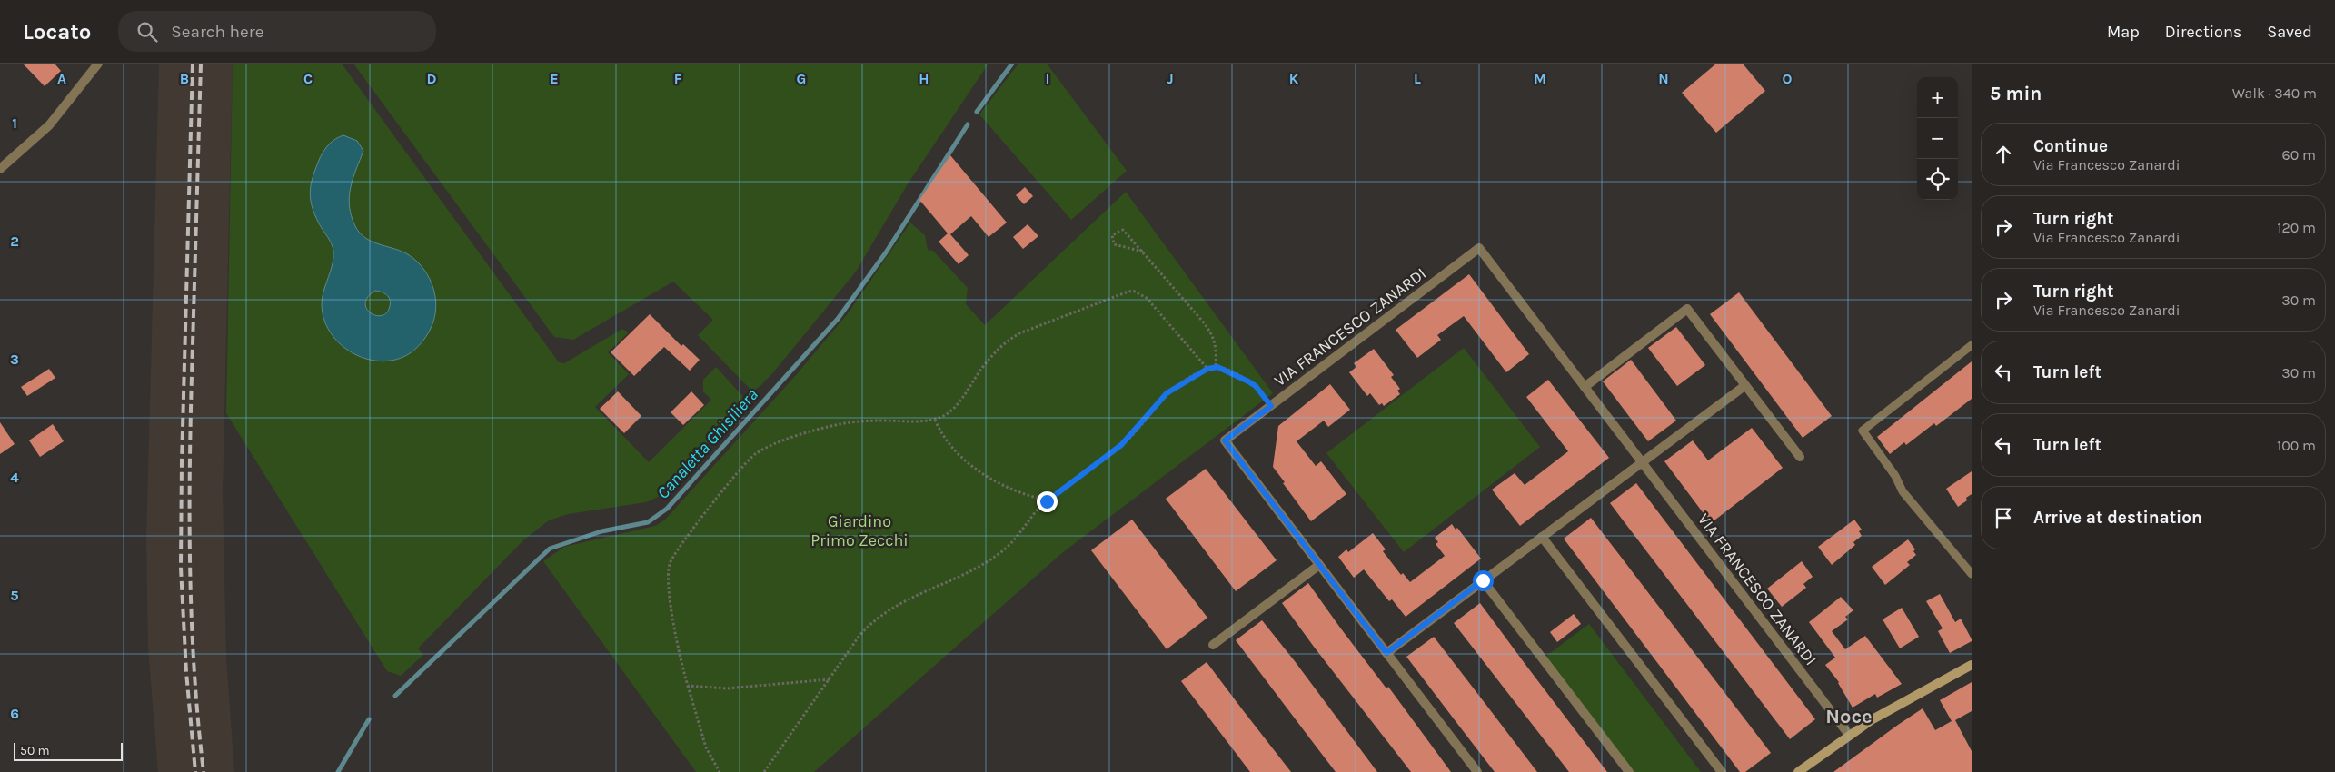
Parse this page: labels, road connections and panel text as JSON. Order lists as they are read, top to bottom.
{
  "streets": {
    "street": ["VIA FRANCESCO ZANARDI"]
  },
  "districts": ["Noce"],
  "water": ["Canaletta Ghisiliera"],
  "parks": ["Giardino Primo Zecchi"],
  "scale_bar": "50 m",
  "page": {
    "header": "Locato",
    "search": "Search here",
    "nav": ["Map", "Directions", "Saved"],
    "heading": ["5 min", "Walk · 340 m"],
    "map_buttons": ["+", "−"],
    "list": [
      ["Continue", "Via Francesco Zanardi", "60 m"],
      ["Turn right", "Via Francesco Zanardi", "120 m"],
      ["Turn right", "Via Francesco Zanardi", "30 m"],
      ["Turn left", "30 m"],
      ["Turn left", "100 m"],
      "Arrive at destination"
    ],
    "scale": "50 m"
  },
  "grid": {
    "columns": [
      "A",
      "B",
      "C",
      "D",
      "E",
      "F",
      "G",
      "H",
      "I",
      "J",
      "K",
      "L",
      "M",
      "N",
      "O"
    ],
    "rows": [
      "1",
      "2",
      "3",
      "4",
      "5",
      "6"
    ]
  }
}
